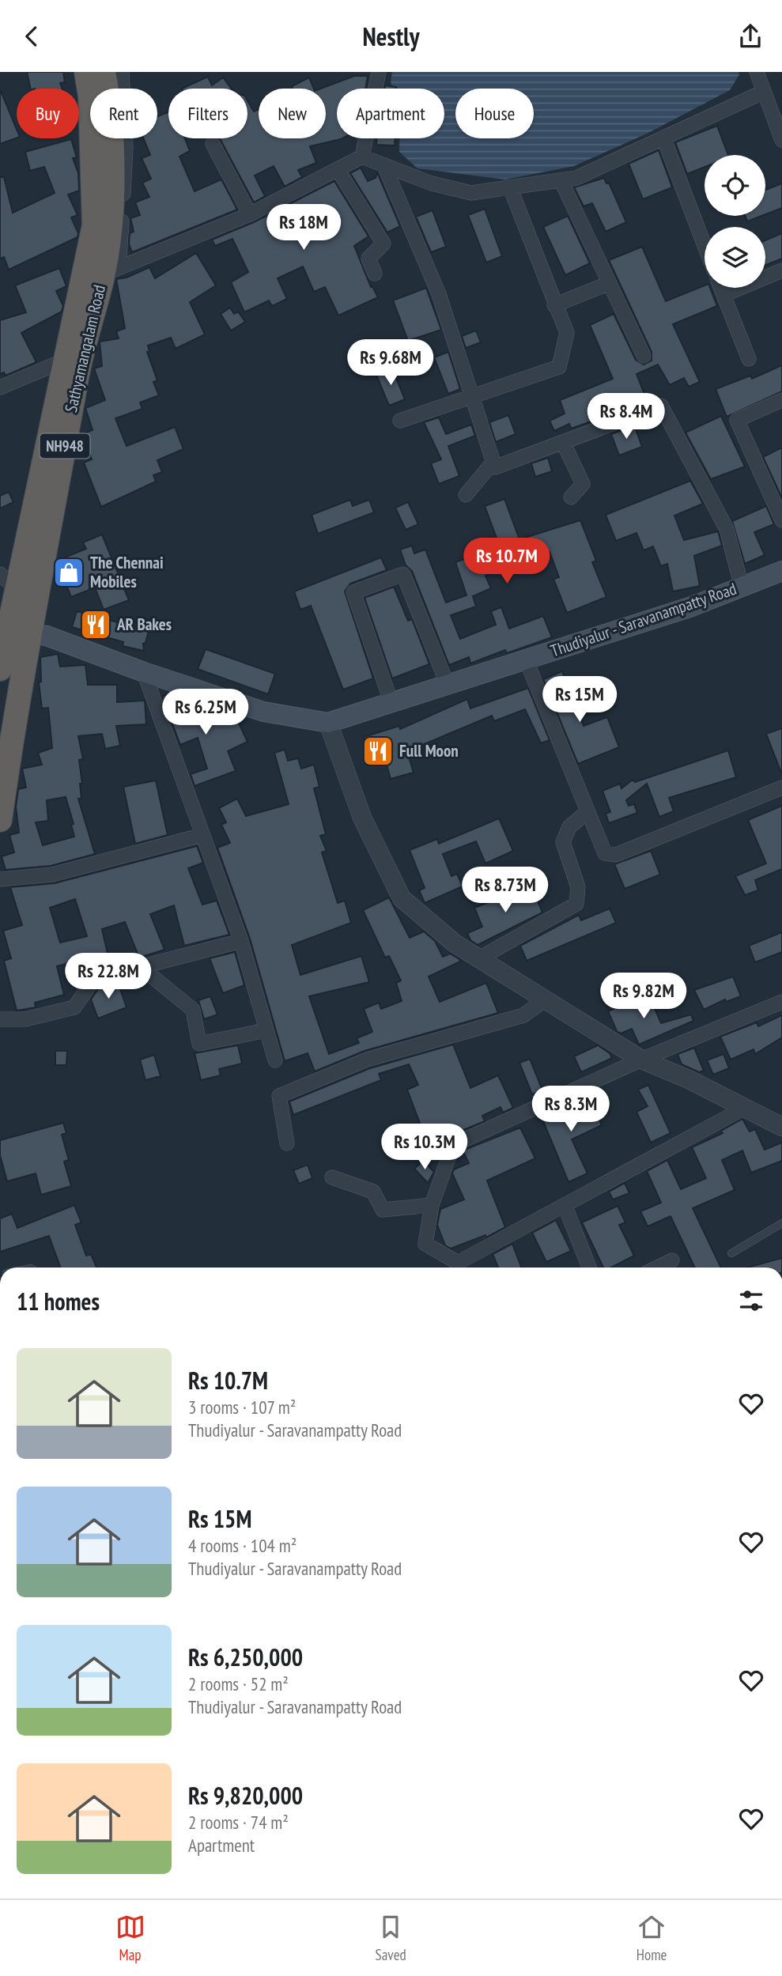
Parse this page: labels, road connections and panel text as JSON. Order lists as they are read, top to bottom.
{
  "streets": {
    "highway": ["Sathyamangalam Road", "NH948"],
    "main road": ["Thudiyalur - Saravanampatty Road"]
  },
  "crossings": [
    ["Sathyamangalam Road", "NH948"],
    ["Sathyamangalam Road", "Thudiyalur - Saravanampatty Road"],
    ["NH948", "Thudiyalur - Saravanampatty Road"]
  ],
  "places": {
    "shop": ["The Chennai Mobiles"],
    "restaurant": ["AR Bakes", "Full Moon"]
  },
  "page": {
    "header": "Nestly",
    "chip": [
      "Buy",
      "Rent",
      "Filters",
      "New",
      "Apartment",
      "House"
    ],
    "price": [
      "Rs 18M",
      "Rs 9.68M",
      "Rs 8.4M",
      "Rs 10.7M",
      "Rs 15M",
      "Rs 6.25M",
      "Rs 8.73M",
      "Rs 22.8M",
      "Rs 9.82M",
      "Rs 8.3M",
      "Rs 10.3M"
    ],
    "heading": "11 homes",
    "list": [
      {
        "name": "Rs 10.7M",
        "note": "3 rooms · 107 m² · Thudiyalur - Saravanampatty Road"
      },
      {
        "name": "Rs 15M",
        "note": "4 rooms · 104 m² · Thudiyalur - Saravanampatty Road"
      },
      {
        "name": "Rs 6,250,000",
        "note": "2 rooms · 52 m² · Thudiyalur - Saravanampatty Road"
      },
      {
        "name": "Rs 9,820,000",
        "note": "2 rooms · 74 m² · Apartment"
      }
    ],
    "tabs": ["Map", "Saved", "Home"]
  }
}
